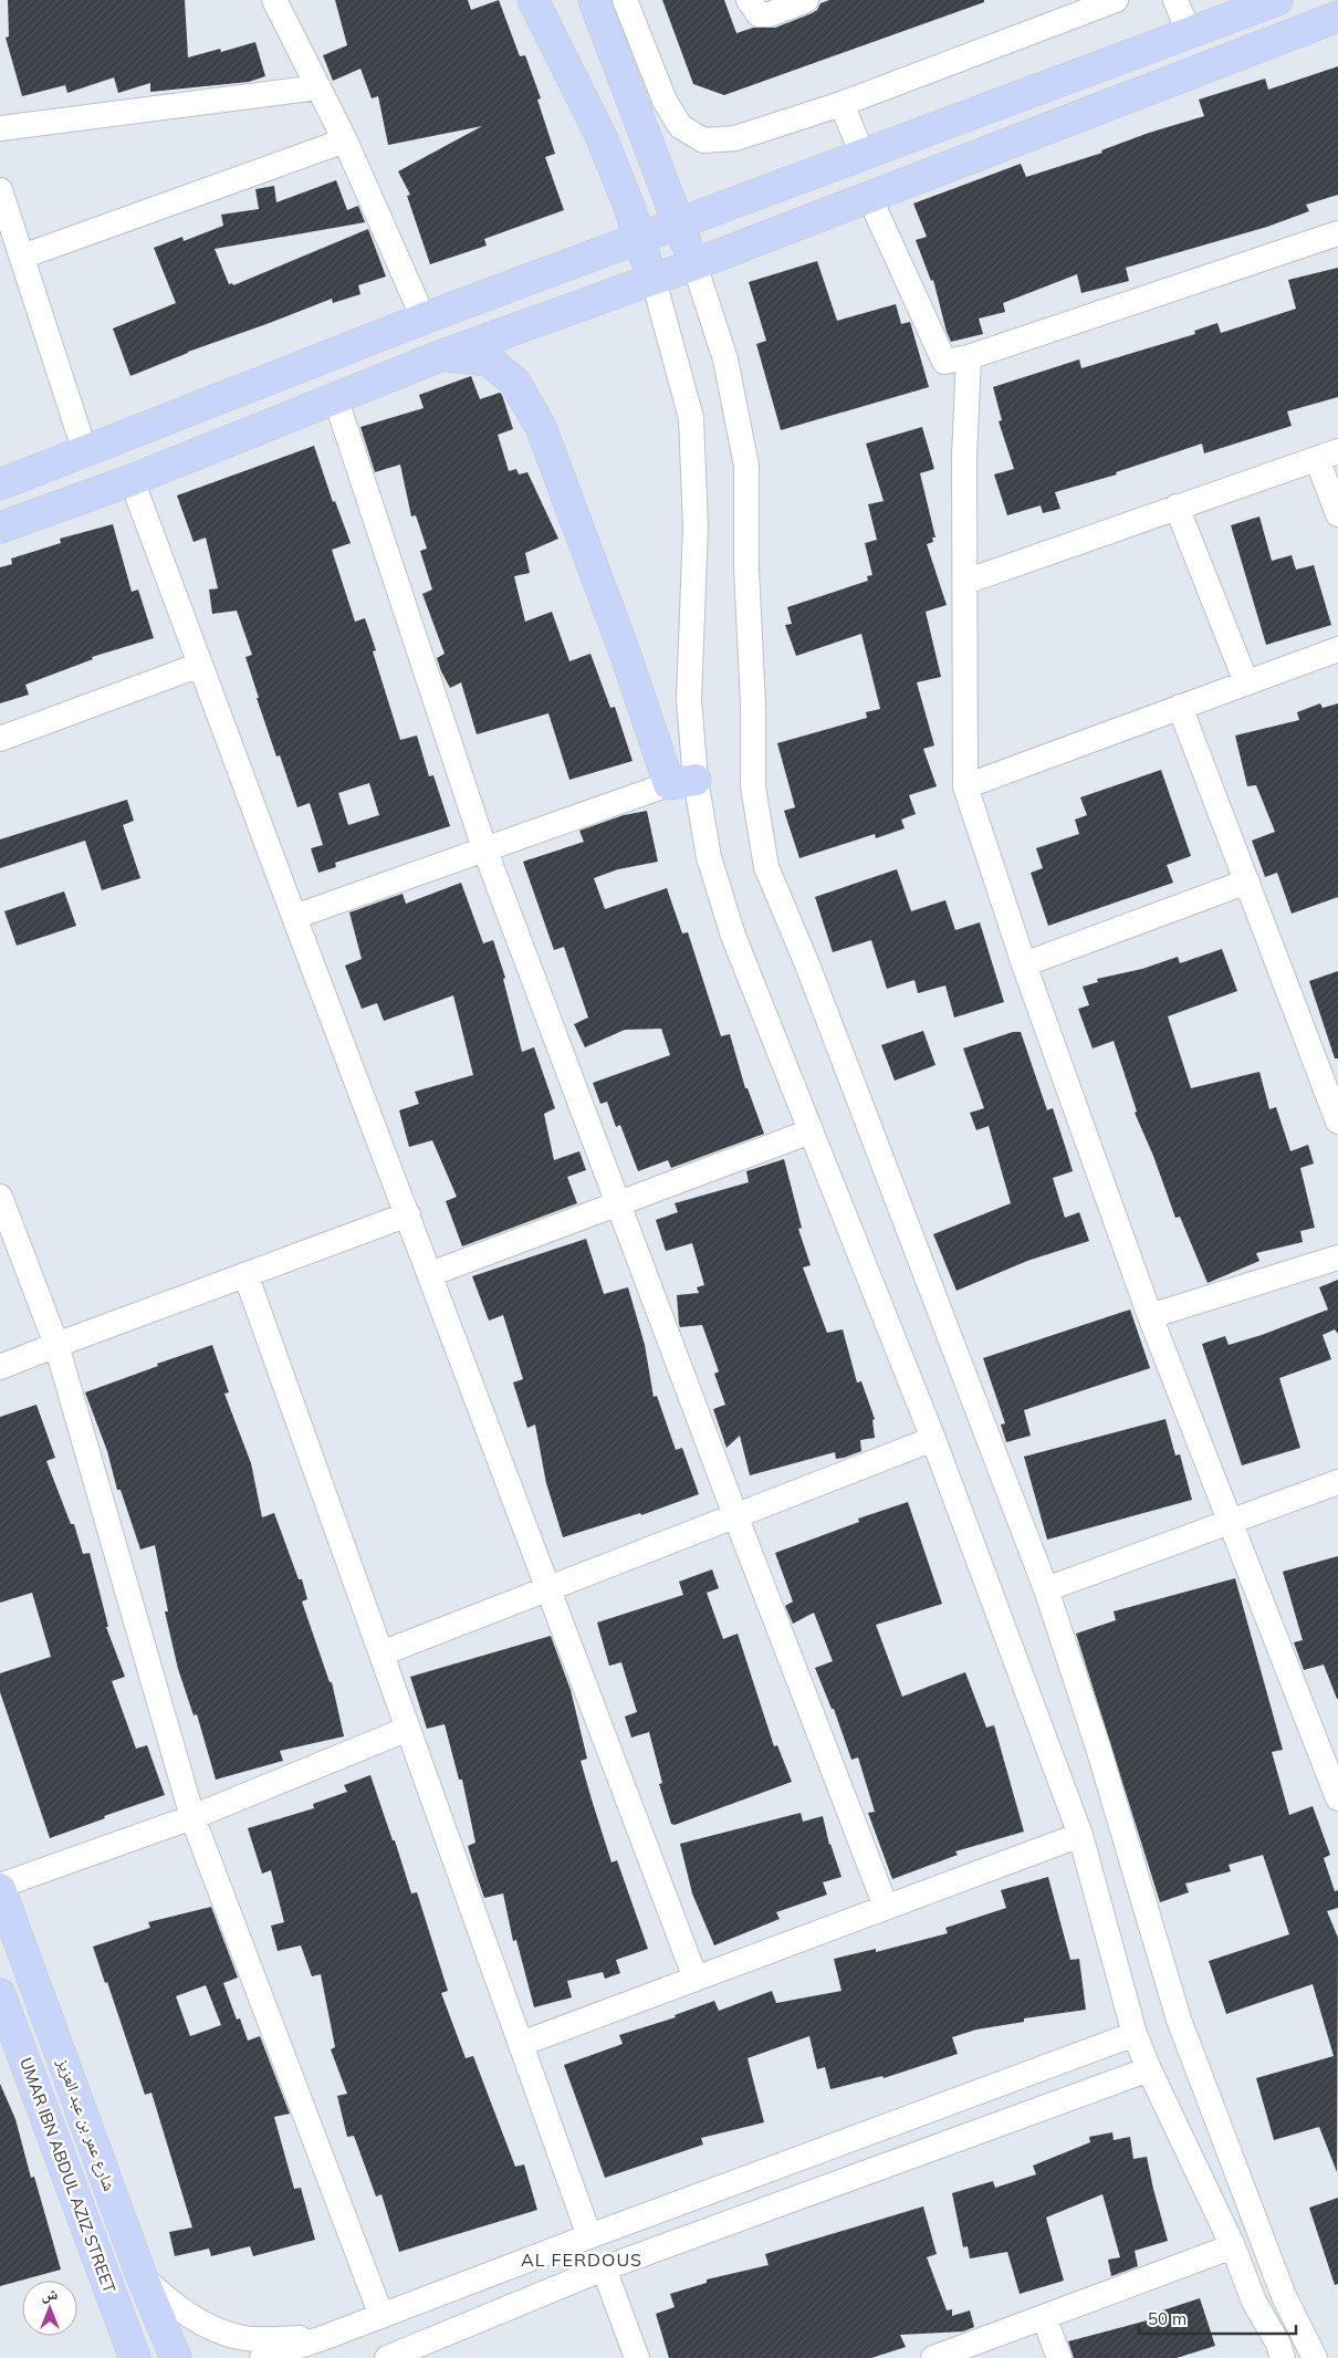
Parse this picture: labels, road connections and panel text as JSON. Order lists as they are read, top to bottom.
{
  "streets": {
    "main road": ["شارع عمر بن عبد العزيز", "UMAR IBN ABDUL AZIZ STREET"]
  },
  "districts": ["AL FERDOUS"],
  "scale_bar": "50 m",
  "north": "top"
}
